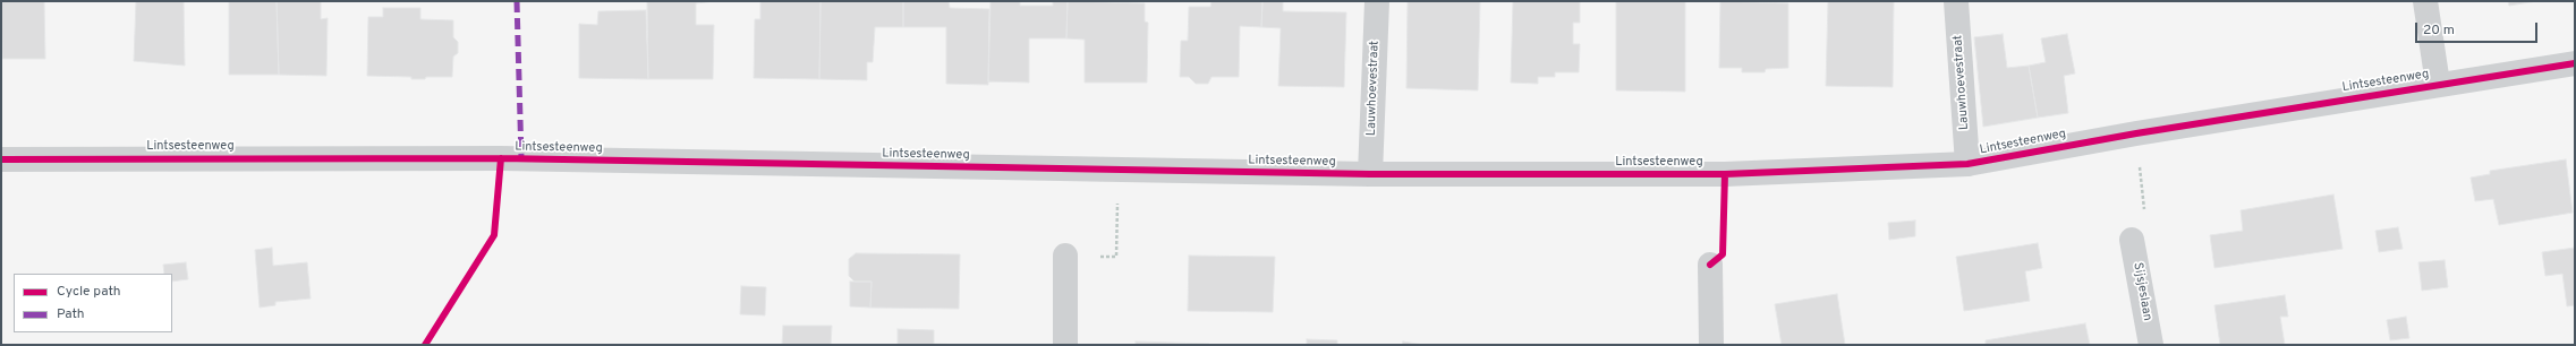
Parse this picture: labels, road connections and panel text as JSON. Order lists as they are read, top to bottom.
{
  "streets": {
    "street": ["Lintsesteenweg", "Lauwhoevestraat", "Sijsjeslaan"]
  },
  "crossings": [
    ["Lintsesteenweg", "Lauwhoevestraat"]
  ],
  "legend": ["Cycle path", "Path"],
  "scale_bar": "20 m"
}
